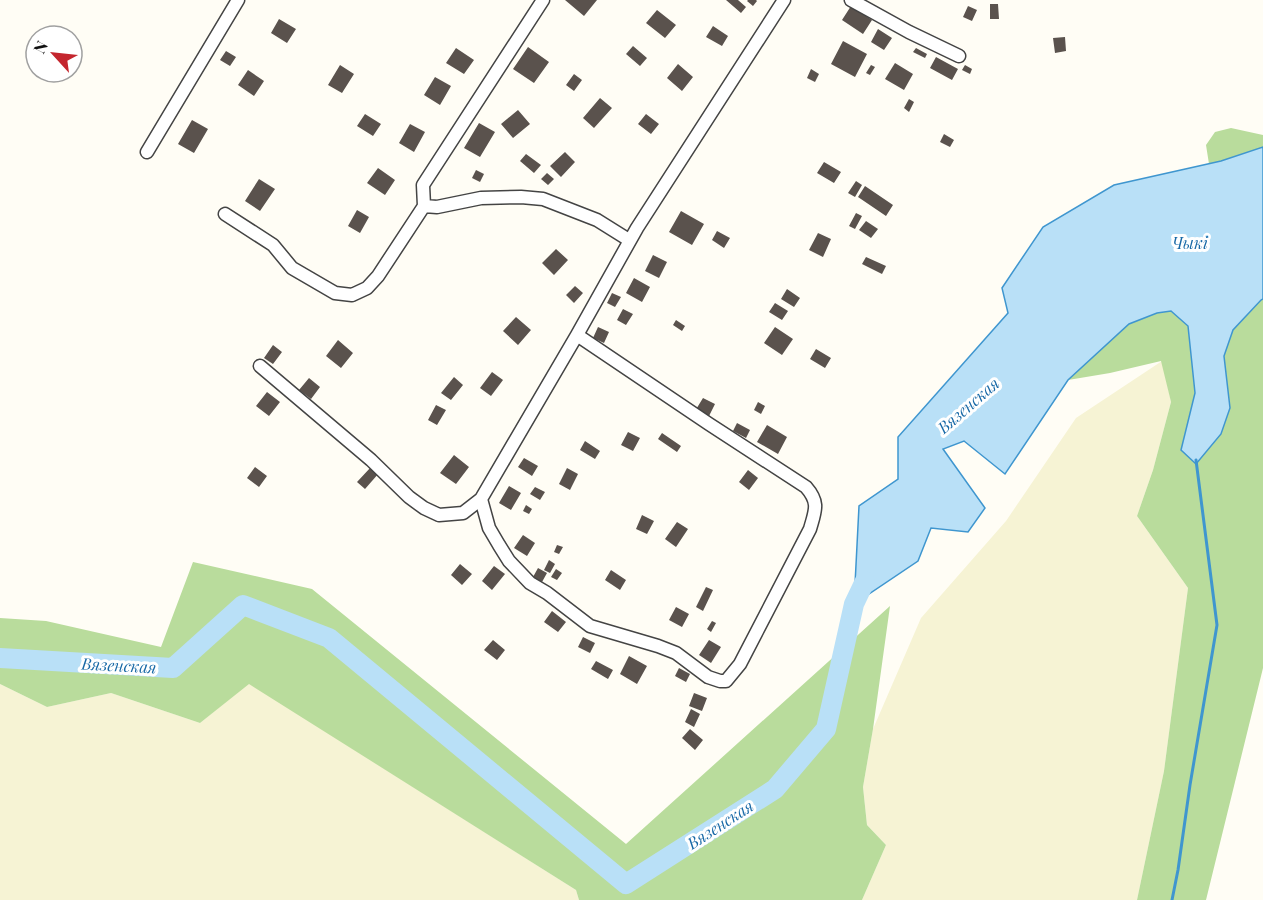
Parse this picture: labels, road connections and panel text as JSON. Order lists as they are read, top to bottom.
{
  "water": ["Чыкі", "Вязенская"],
  "north": "top left"
}
